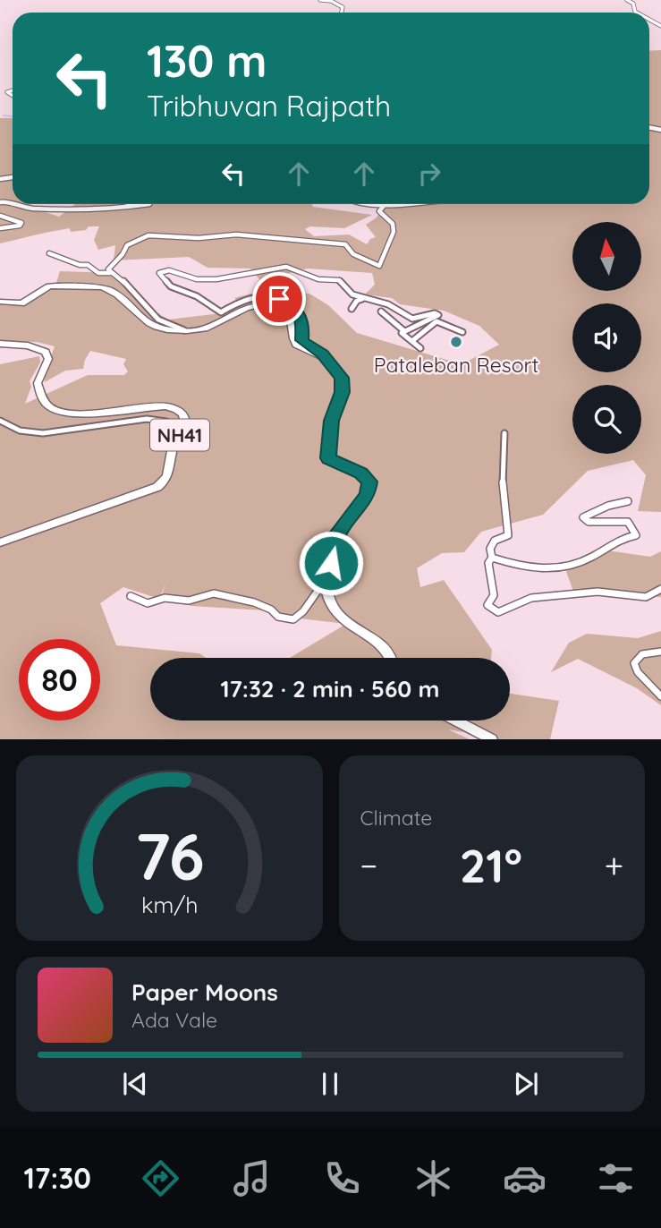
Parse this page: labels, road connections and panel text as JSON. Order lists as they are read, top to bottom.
{
  "streets": {
    "highway": ["NH41"]
  },
  "places": ["Pataleban Resort"],
  "north": "top",
  "page": {
    "turn": ["130 m", "Tribhuvan Rajpath"],
    "limit": "80",
    "trip": "17:32 · 2 min · 560 m",
    "tile": "Climate",
    "heat": ["−", "21°", "+"],
    "song": ["Paper Moons", "Ada Vale"],
    "tabs": "17:30",
    "gauge": ["76", "km/h"]
  }
}
